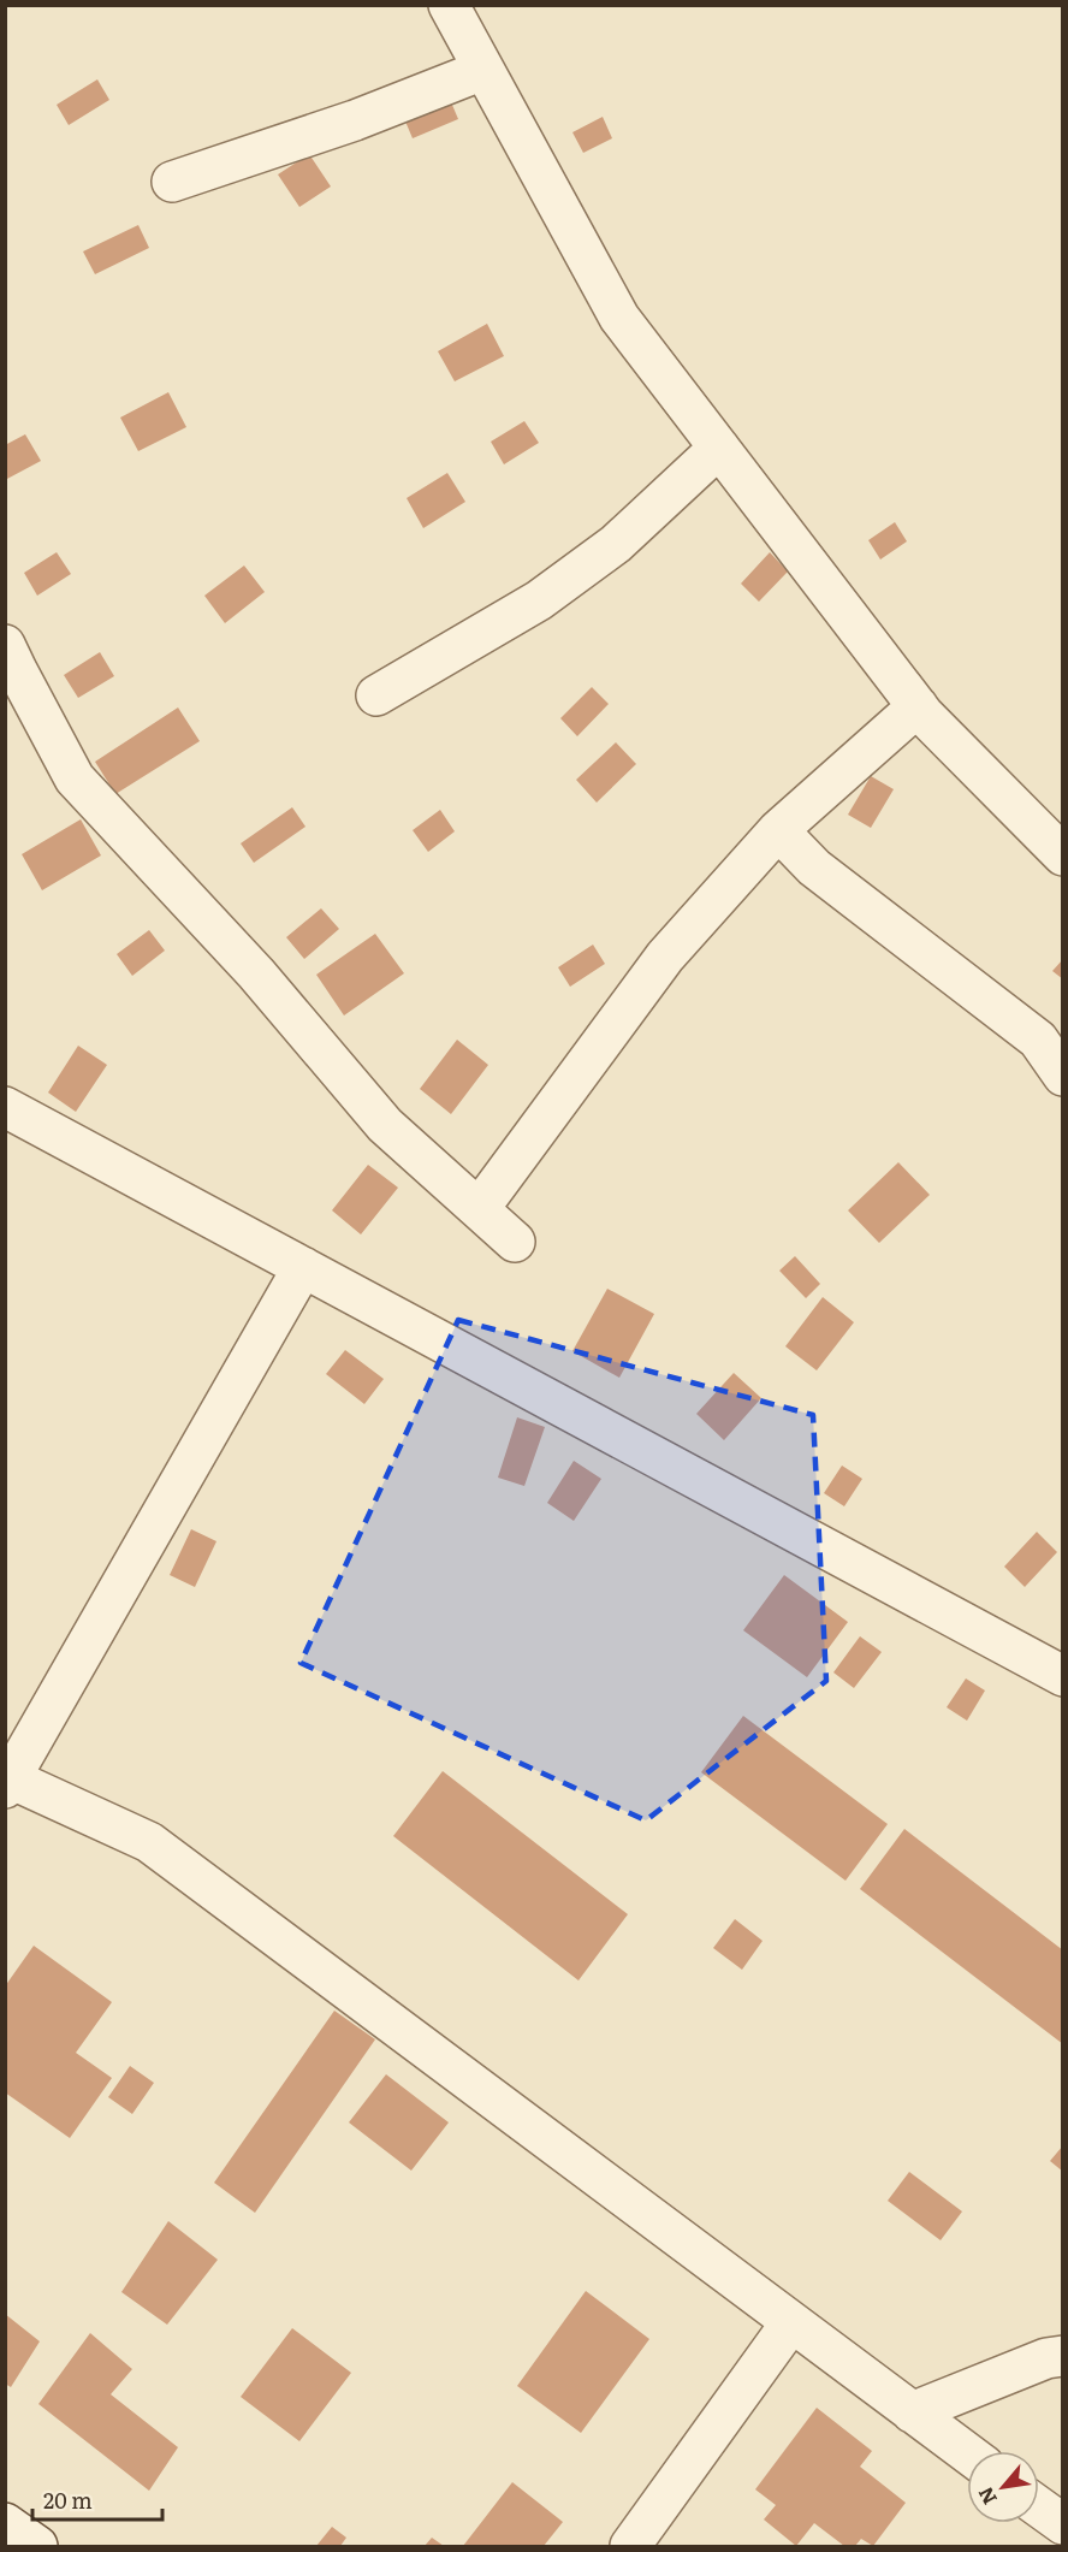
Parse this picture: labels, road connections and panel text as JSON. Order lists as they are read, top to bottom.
{
  "scale_bar": "20 m",
  "north": "bottom left"
}
